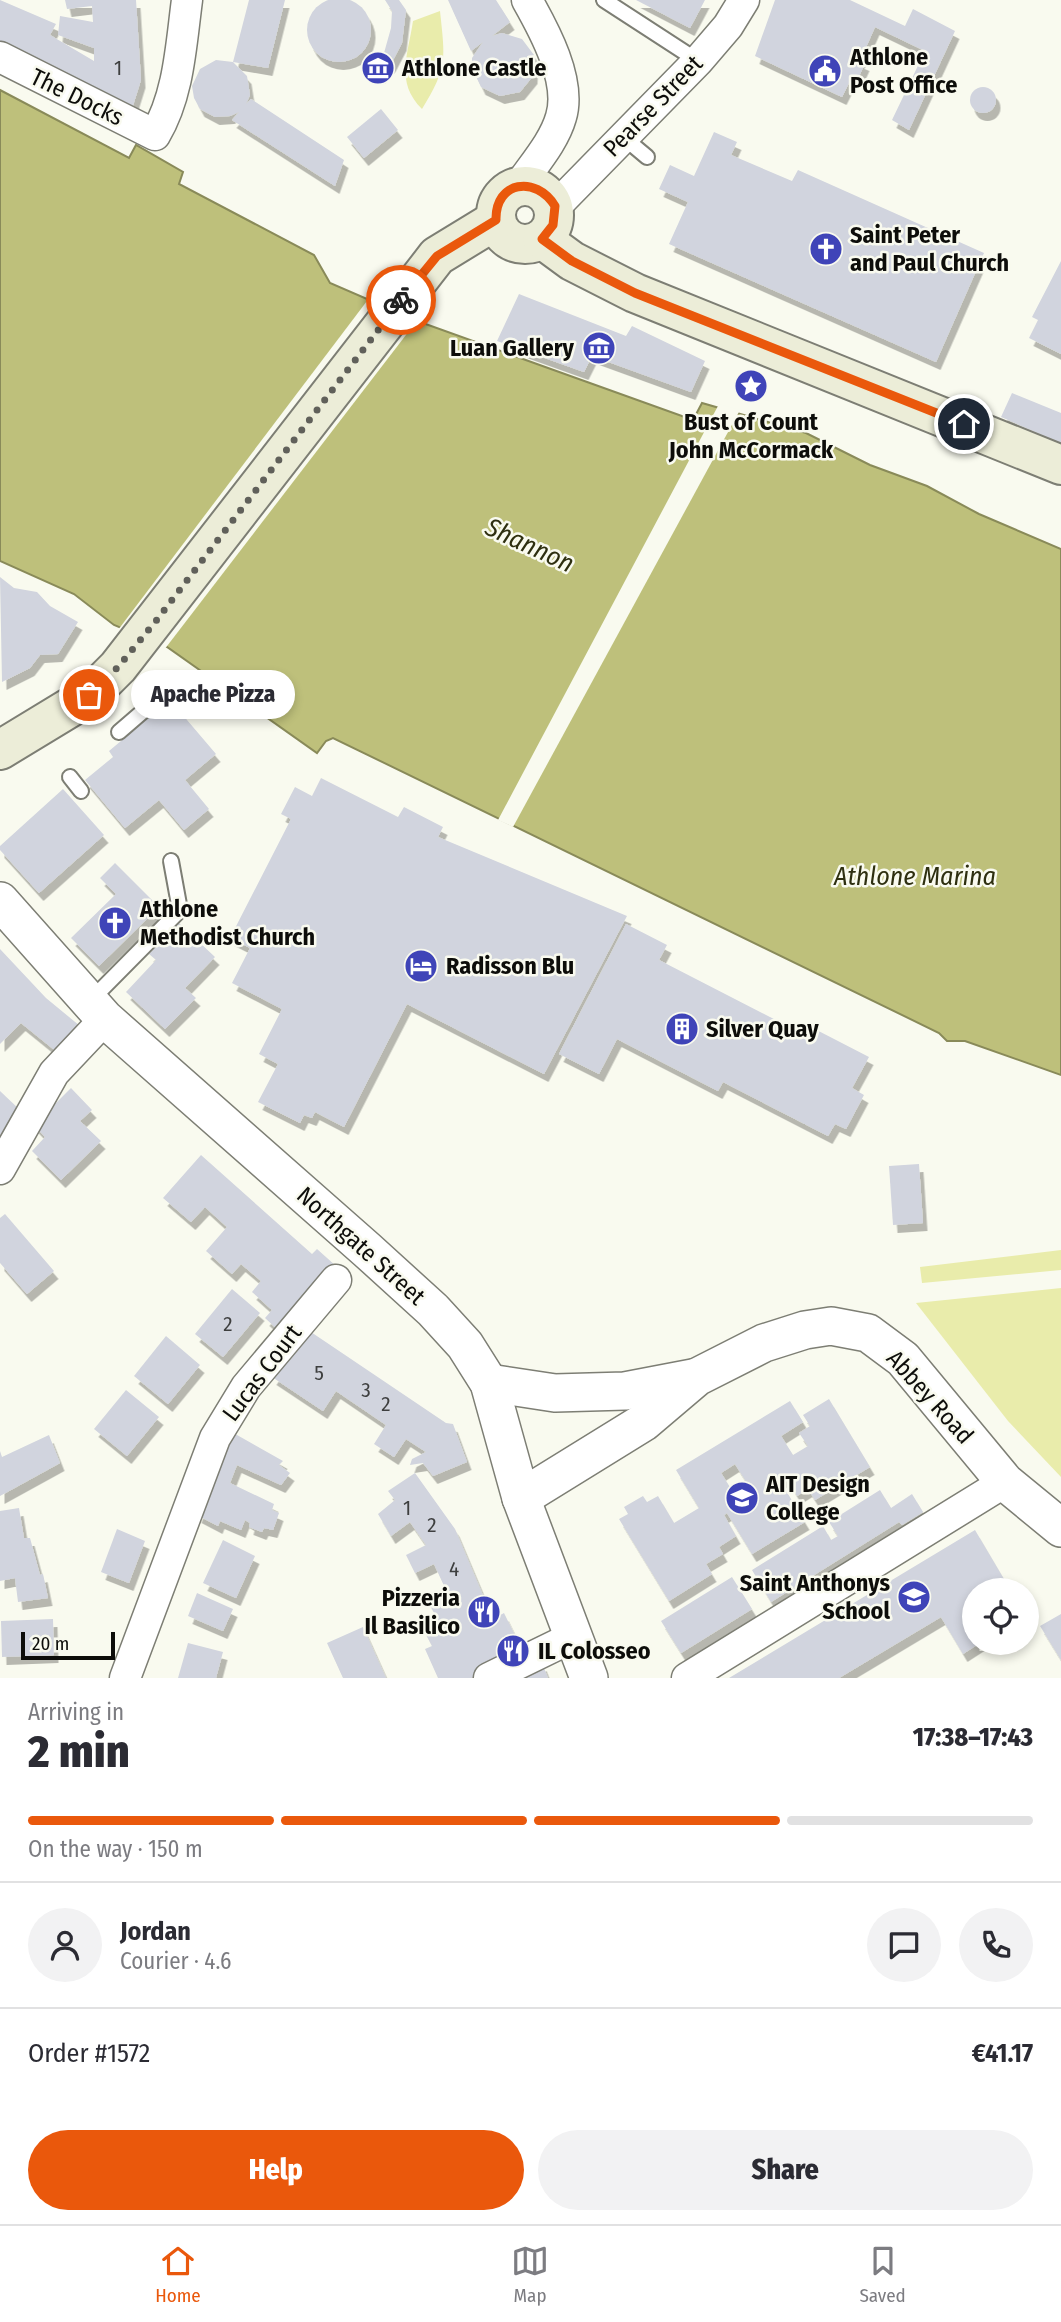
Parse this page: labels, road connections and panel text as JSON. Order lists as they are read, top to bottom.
{
  "streets": {
    "street": [
      "The Docks",
      "Pearse Street",
      "Northgate Street",
      "Lucas Court",
      "Abbey Road"
    ]
  },
  "crossings": [
    ["Northgate Street", "Abbey Road"]
  ],
  "water": ["Shannon", "Athlone Marina"],
  "places": {
    "museum": ["Athlone Castle", "Luan Gallery"],
    "public building": ["Athlone Post Office"],
    "church": ["Saint Peter and Paul Church", "Athlone Methodist Church"],
    "place": ["Bust of Count John McCormack"],
    "other": ["Apache Pizza"],
    "hotel": ["Radisson Blu"],
    "building": ["Silver Quay"],
    "school or university": ["AIT Design College", "Saint Anthonys School"],
    "restaurant": ["Pizzeria Il Basilico", "IL Colosseo"]
  },
  "house_numbers": [
    "1",
    "2",
    "5",
    "3",
    "2",
    "1",
    "2",
    "4"
  ],
  "scale_bar": "20 m",
  "page": {
    "bubble": "Apache Pizza",
    "scale": "20 m",
    "heading": ["2 min", "Arriving in", "17:38–17:43"],
    "panel": [
      "Jordan",
      "Courier · 4.6",
      "Order #1572",
      "€41.17"
    ],
    "bar": "On the way · 150 m",
    "buttons": ["Help", "Share"],
    "tabs": ["Home", "Map", "Saved"]
  }
}
